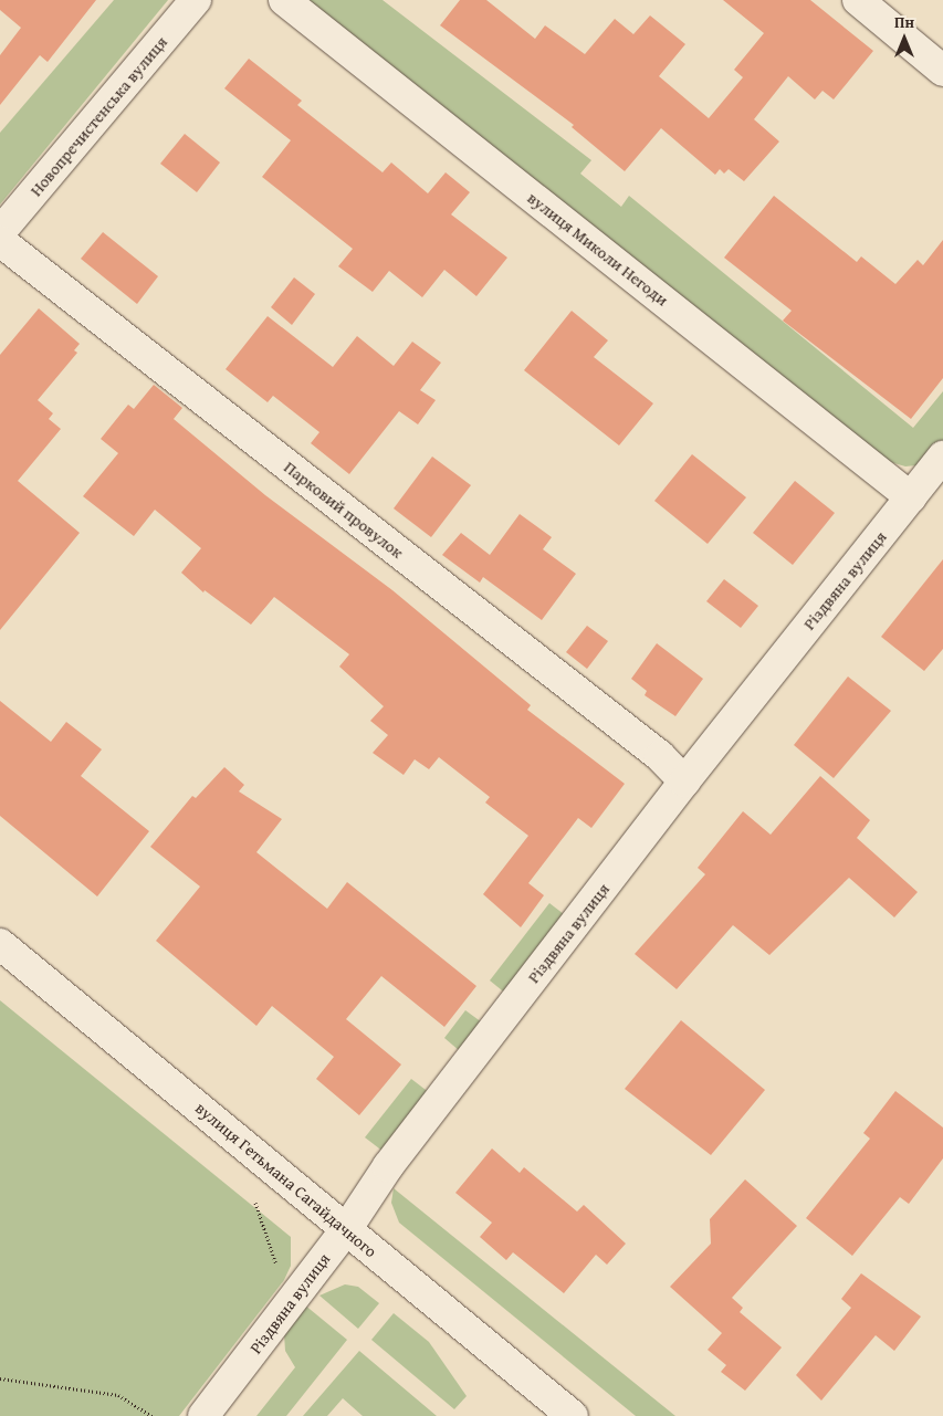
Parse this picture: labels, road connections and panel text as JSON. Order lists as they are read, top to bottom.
{
  "streets": {
    "street": [
      "Новопречистенська вулиця",
      "вулиця Миколи Негоди",
      "Парковий провулок",
      "Різдвяна вулиця",
      "вулиця Гетьмана Сагайдачного"
    ]
  },
  "crossings": [
    ["вулиця Миколи Негоди", "Різдвяна вулиця"],
    ["Парковий провулок", "Різдвяна вулиця"],
    ["Різдвяна вулиця", "вулиця Гетьмана Сагайдачного"]
  ],
  "north": "top"
}
